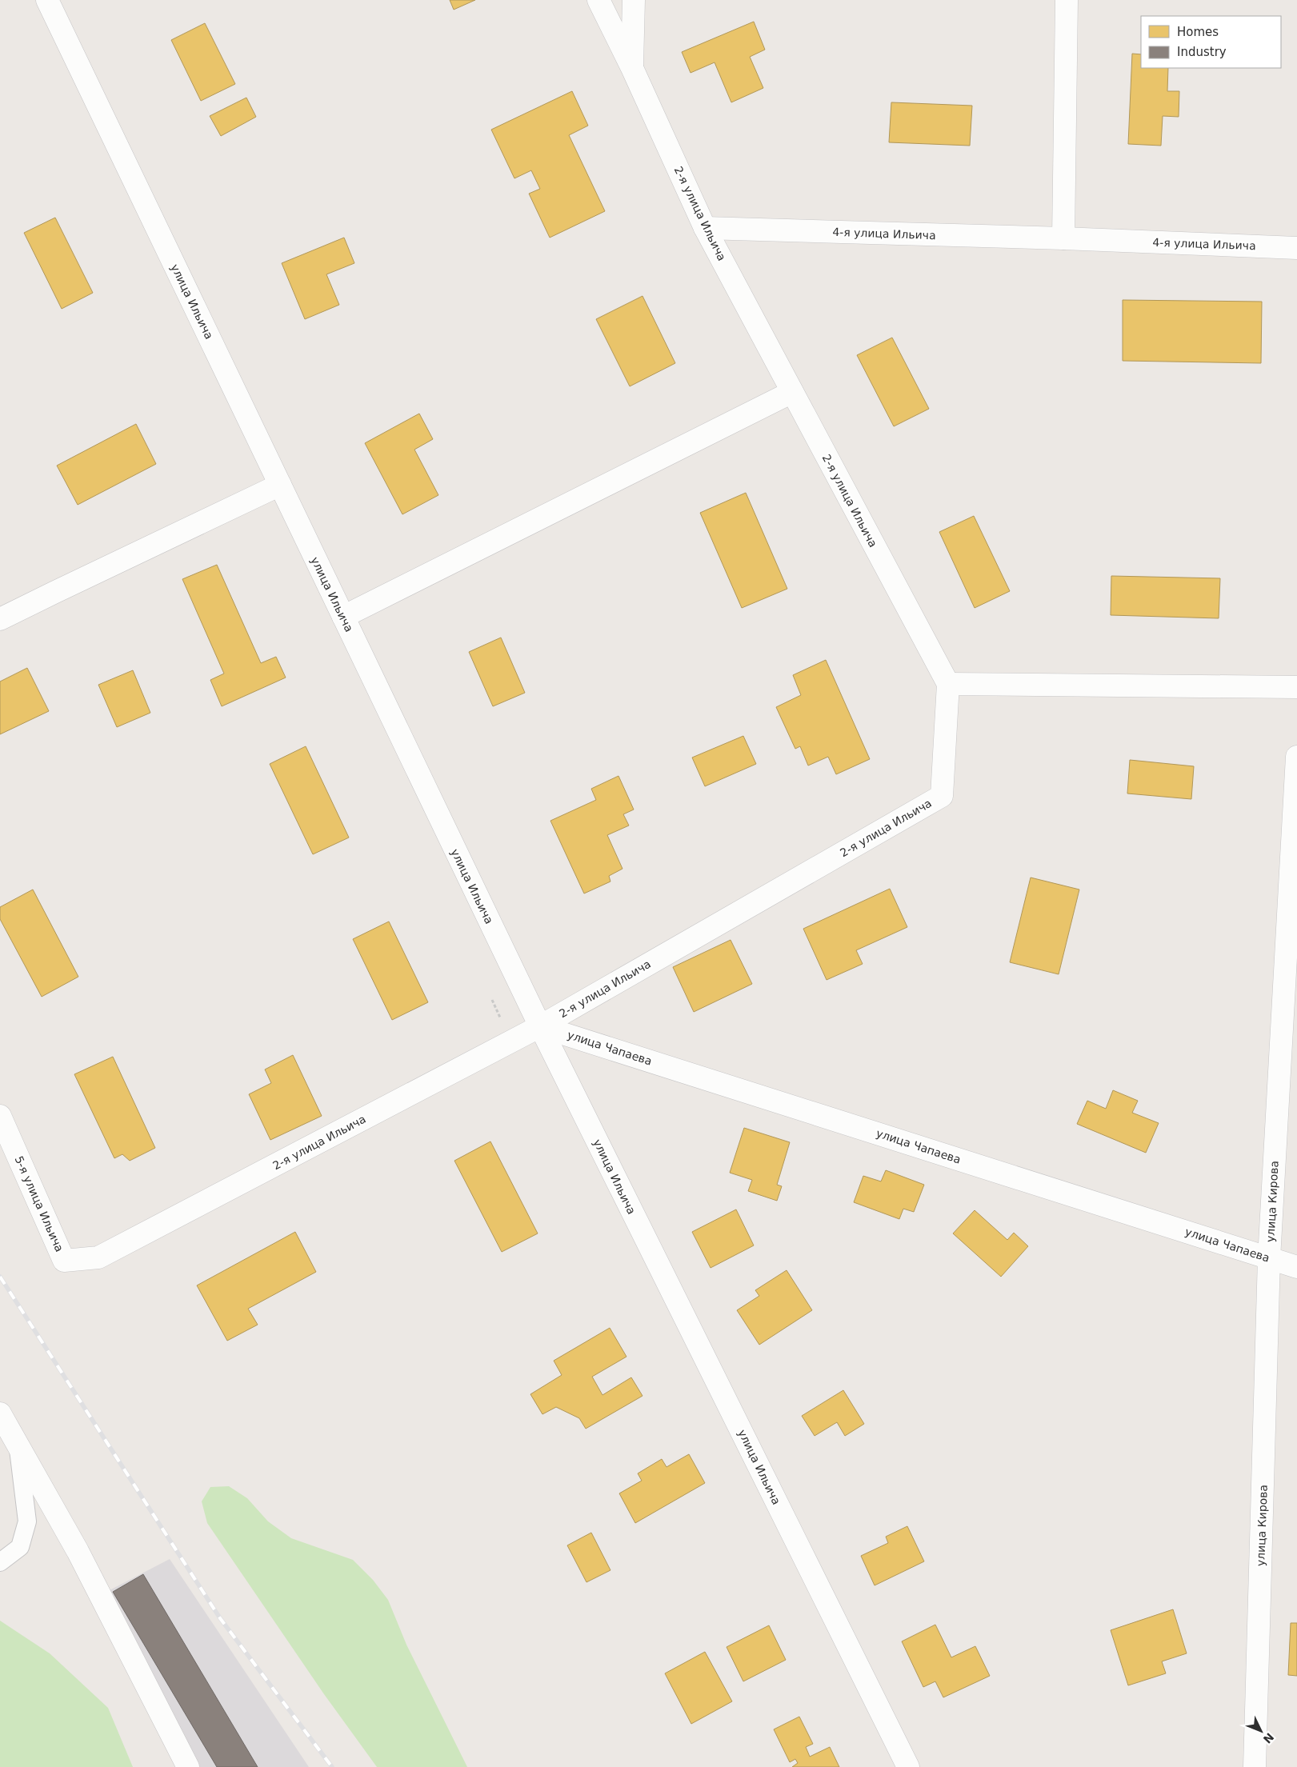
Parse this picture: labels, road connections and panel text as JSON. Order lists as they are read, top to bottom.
{
  "streets": {
    "street": [
      "2-я улица Ильича",
      "4-я улица Ильича",
      "улица Ильича",
      "улица Чапаева",
      "улица Кирова",
      "5-я улица Ильича"
    ]
  },
  "crossings": [
    ["2-я улица Ильича", "4-я улица Ильича"],
    ["2-я улица Ильича", "улица Ильича"],
    ["2-я улица Ильича", "улица Чапаева"],
    ["2-я улица Ильича", "5-я улица Ильича"],
    ["улица Ильича", "улица Чапаева"],
    ["улица Чапаева", "улица Кирова"]
  ],
  "legend": ["Homes", "Industry"],
  "north": "bottom right"
}
